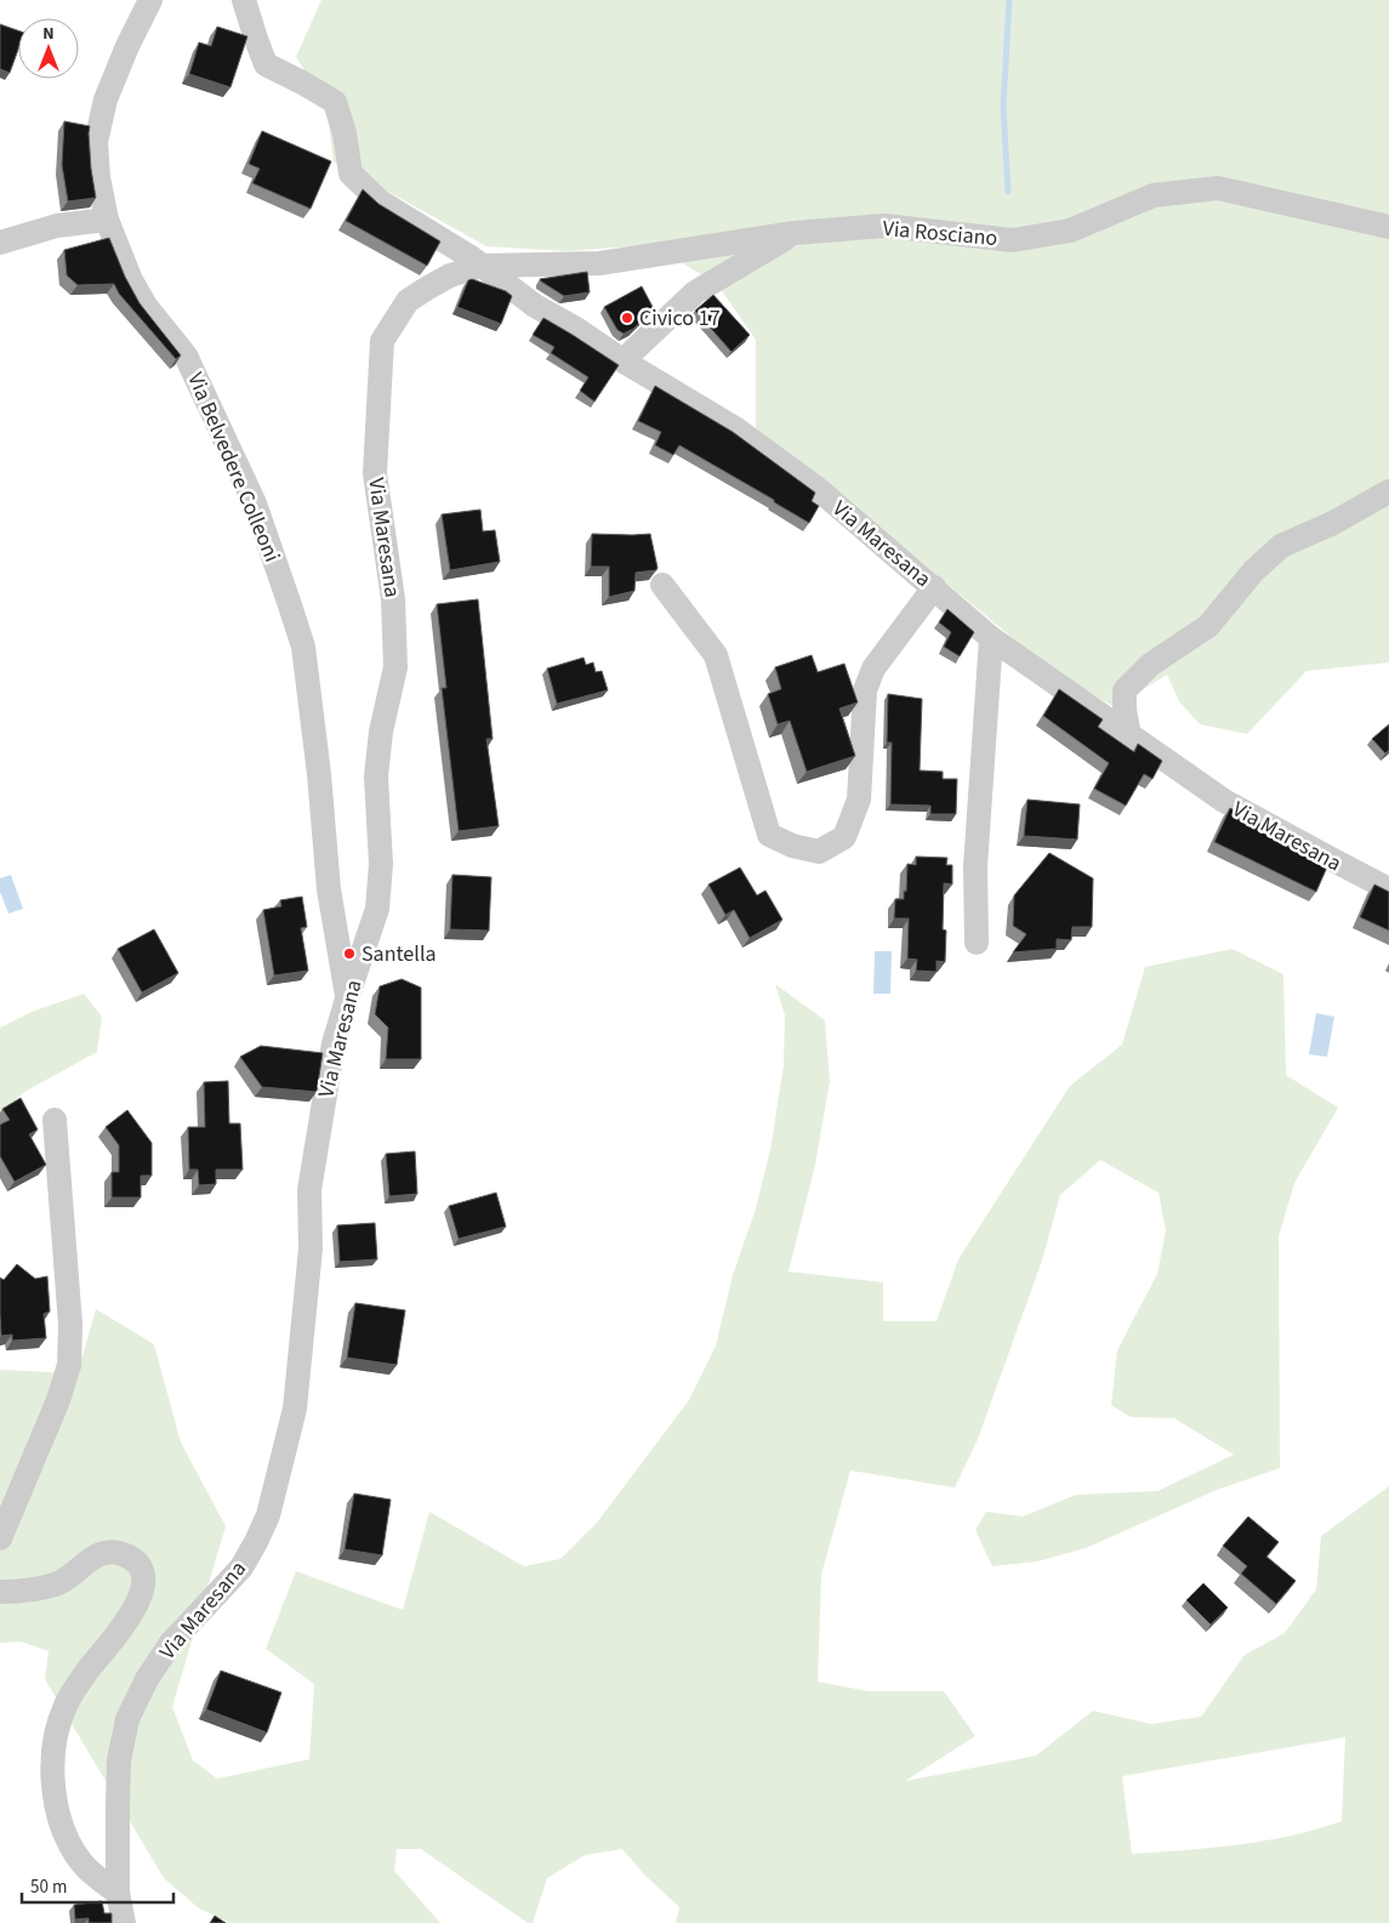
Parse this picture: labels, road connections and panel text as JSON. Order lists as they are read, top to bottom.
{
  "streets": {
    "street": ["Via Rosciano", "Via Belvedere Colleoni", "Via Maresana"]
  },
  "crossings": [
    ["Via Rosciano", "Via Maresana"],
    ["Via Belvedere Colleoni", "Via Maresana"]
  ],
  "places": ["Civico 17", "Santella"],
  "scale_bar": "50 m",
  "north": "top"
}
